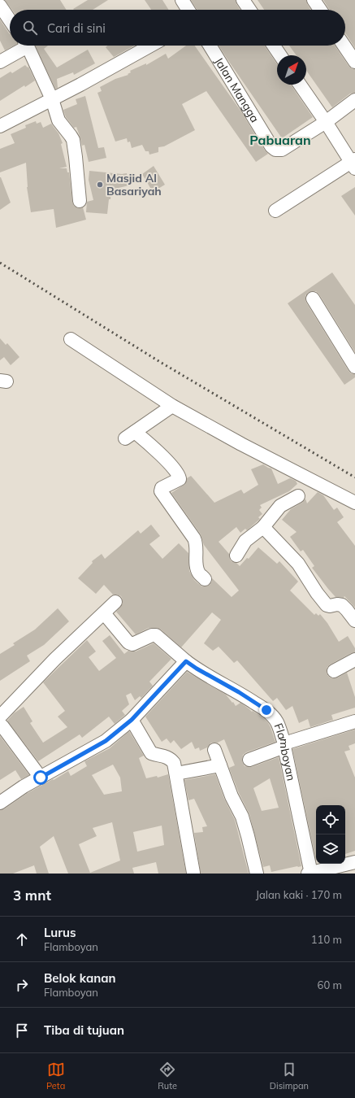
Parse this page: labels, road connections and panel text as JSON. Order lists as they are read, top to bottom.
{
  "streets": {
    "street": ["Jalan Mangga", "Flamboyan"]
  },
  "districts": ["Pabuaran"],
  "places": ["Masjid Al Basariyah"],
  "north": "top right",
  "page": {
    "search": "Cari di sini",
    "heading": ["3 mnt", "Jalan kaki · 170 m"],
    "list": [
      ["Lurus", "Flamboyan", "110 m"],
      ["Belok kanan", "Flamboyan", "60 m"],
      "Tiba di tujuan"
    ],
    "nav": ["Peta", "Rute", "Disimpan"]
  }
}
